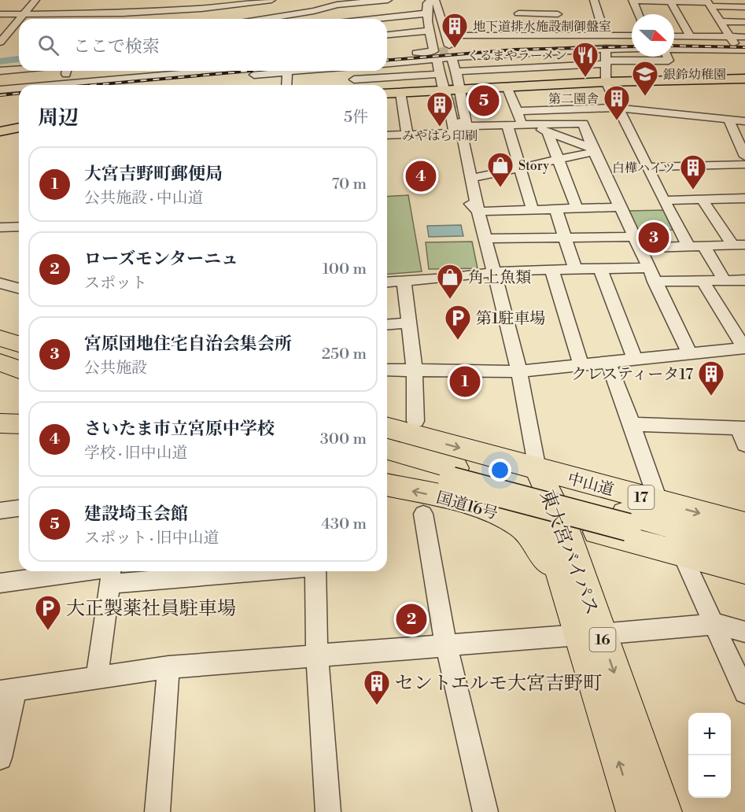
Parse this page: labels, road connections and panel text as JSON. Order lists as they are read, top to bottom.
{
  "streets": {
    "highway": [
      "中山道",
      "17",
      "国道16号",
      "東大宮バイパス",
      "16"
    ]
  },
  "crossings": [
    ["中山道", "17"],
    ["中山道", "東大宮バイパス"],
    ["国道16号", "東大宮バイパス"]
  ],
  "places": {
    "building": [
      "地下道排水施設制御盤室",
      "第二園舎",
      "みやはら印刷",
      "白樺ハイツ",
      "クレスティータ17",
      "セントエルモ大宮吉野町"
    ],
    "restaurant": ["くるまやラーメン"],
    "school or university": ["銀鈴幼稚園"],
    "shop": ["Story", "角上魚類"],
    "parking": ["第1駐車場", "大正製薬社員駐車場"]
  },
  "north": "right",
  "page": {
    "search": "ここで検索",
    "pins": [
      "5",
      "4",
      "3",
      "1",
      "2"
    ],
    "heading": ["周辺", "5件"],
    "list": [
      {
        "mark": "1",
        "name": "大宮吉野町郵便局",
        "note": "公共施設 · 中山道",
        "value": "70 m"
      },
      {
        "mark": "2",
        "name": "ローズモンターニュ",
        "note": "スポット",
        "value": "100 m"
      },
      {
        "mark": "3",
        "name": "宮原団地住宅自治会集会所",
        "note": "公共施設",
        "value": "250 m"
      },
      {
        "mark": "4",
        "name": "さいたま市立宮原中学校",
        "note": "学校 · 旧中山道",
        "value": "300 m"
      },
      {
        "mark": "5",
        "name": "建設埼玉会館",
        "note": "スポット · 旧中山道",
        "value": "430 m"
      }
    ],
    "map_buttons": ["+", "−"]
  }
}
